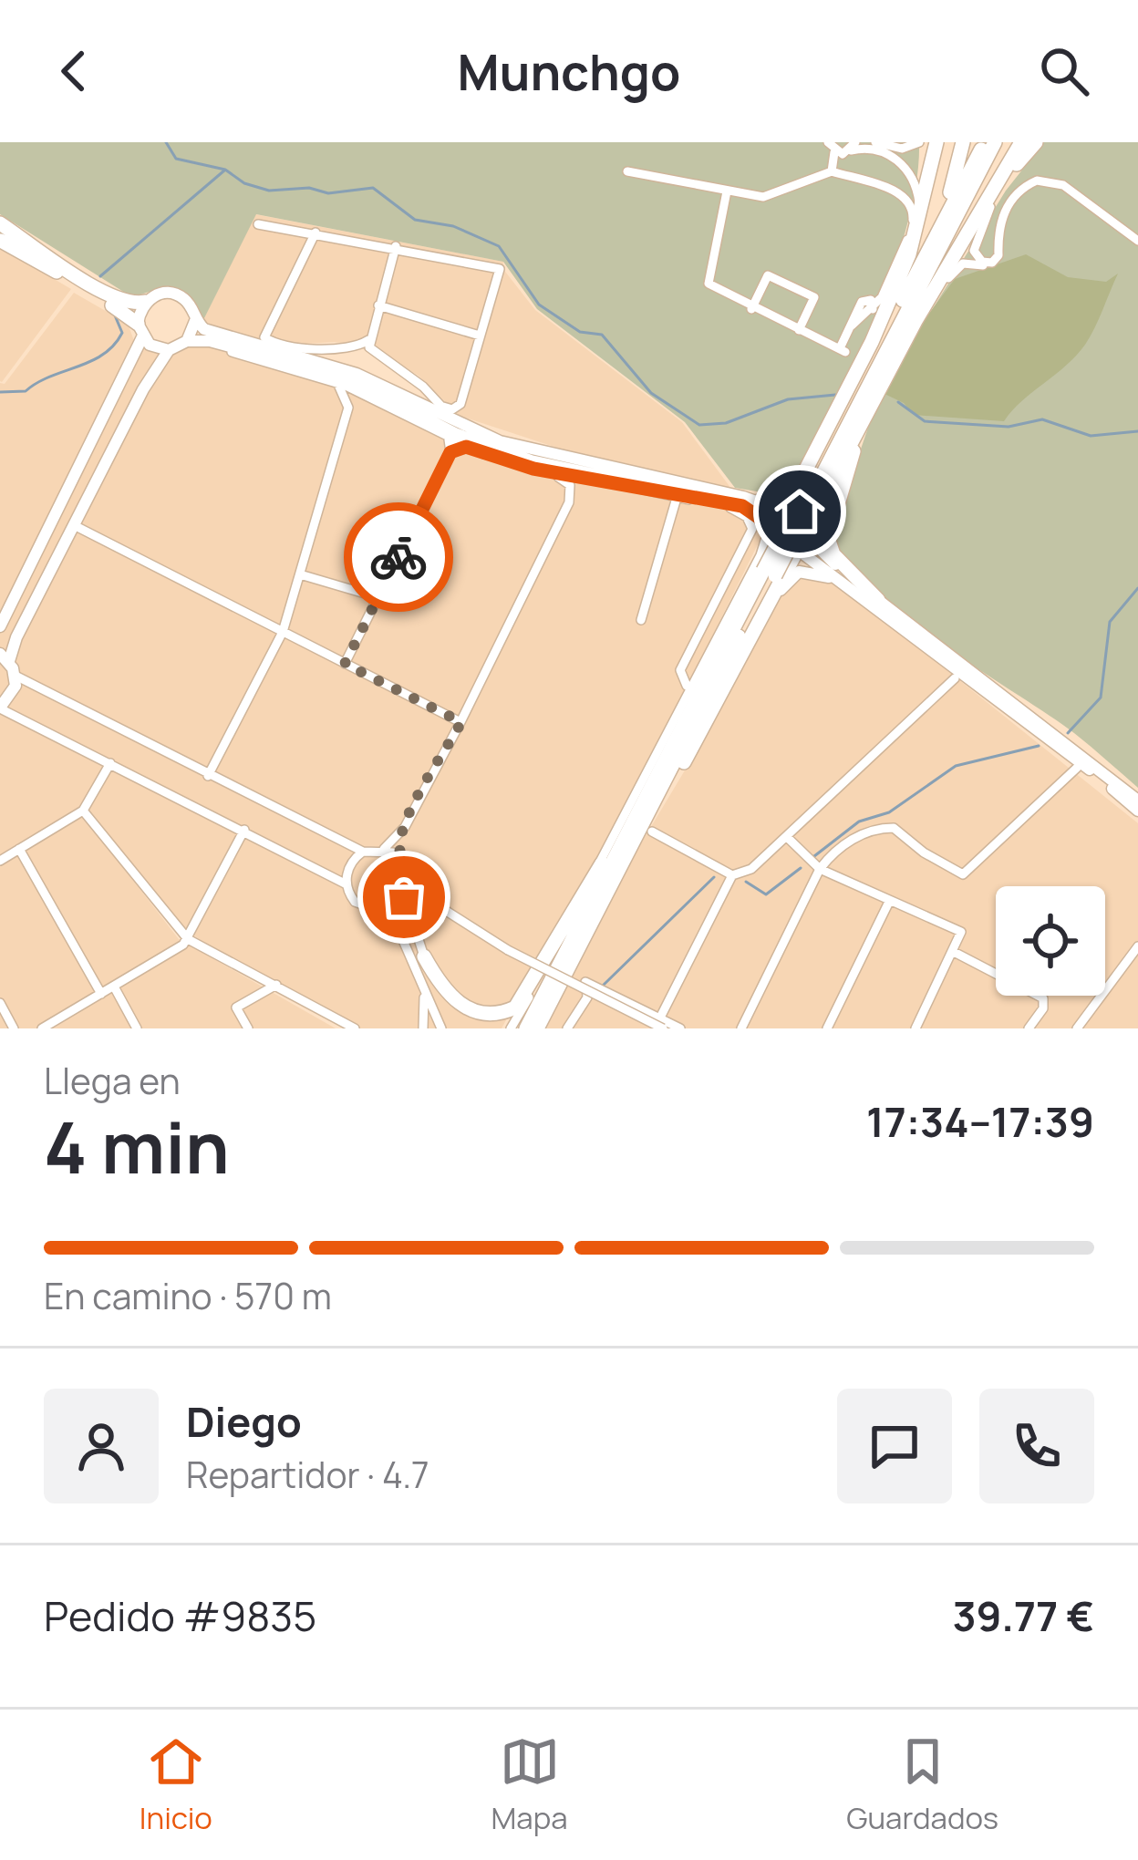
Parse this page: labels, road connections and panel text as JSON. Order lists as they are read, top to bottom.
{
  "page": {
    "header": "Munchgo",
    "heading": ["4 min", "Llega en", "17:34–17:39"],
    "panel": [
      "Diego",
      "Repartidor · 4.7",
      "Pedido #9835",
      "39.77 €"
    ],
    "bar": "En camino · 570 m",
    "tabs": ["Inicio", "Mapa", "Guardados"]
  }
}
